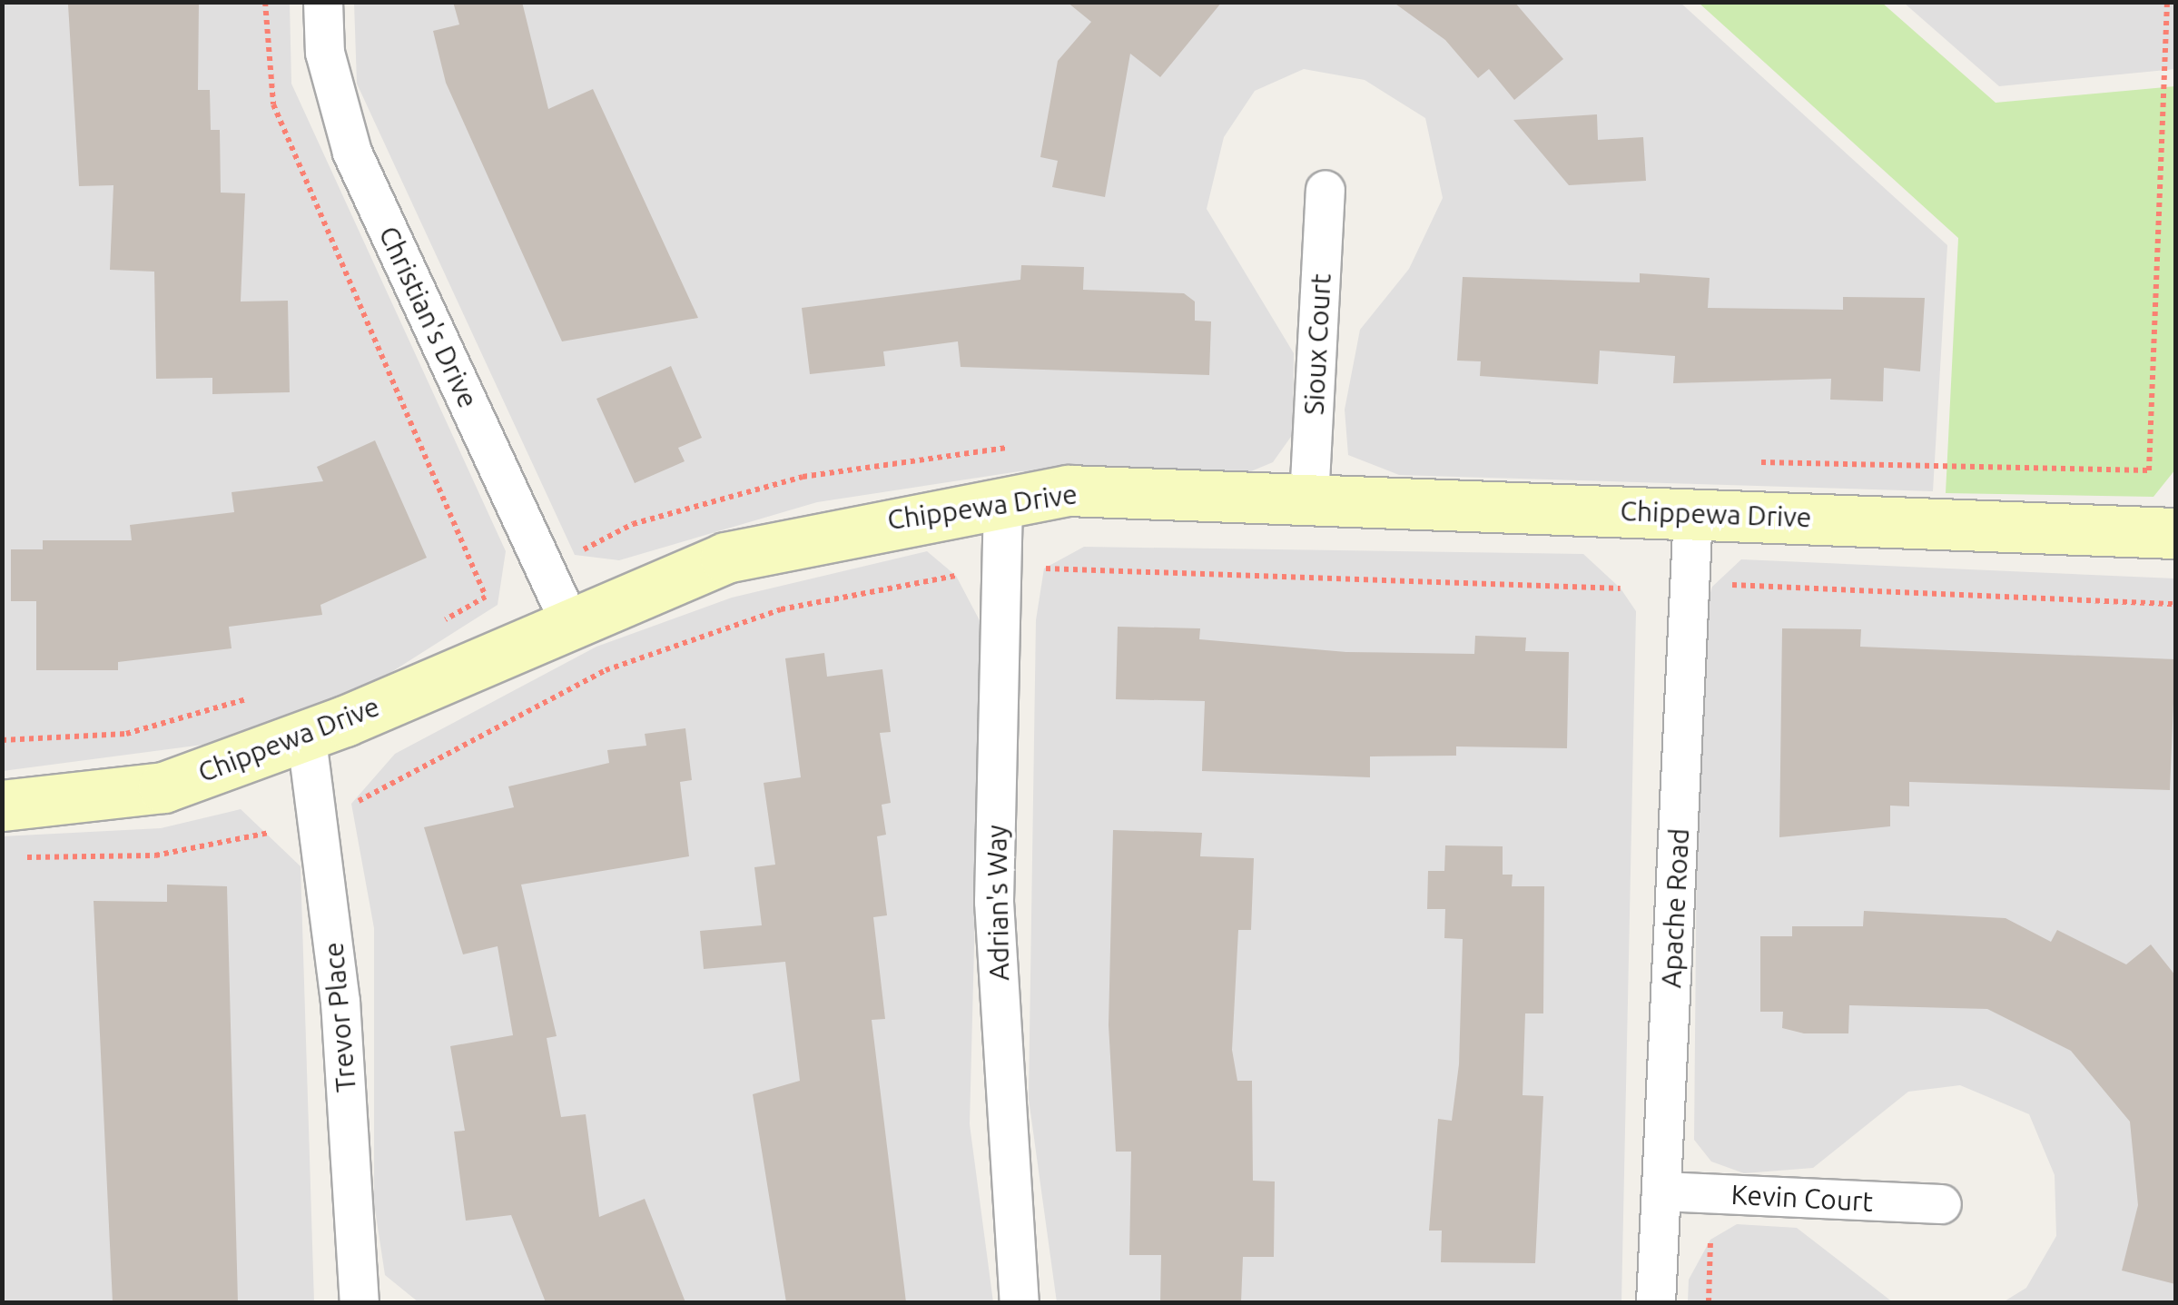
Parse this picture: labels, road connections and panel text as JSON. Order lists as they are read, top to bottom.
{
  "streets": {
    "street": [
      "Christian's Drive",
      "Sioux Court",
      "Chippewa Drive",
      "Adrian's Way",
      "Apache Road",
      "Trevor Place",
      "Kevin Court"
    ]
  },
  "crossings": [
    ["Christian's Drive", "Chippewa Drive"],
    ["Sioux Court", "Chippewa Drive"],
    ["Chippewa Drive", "Adrian's Way"],
    ["Chippewa Drive", "Apache Road"],
    ["Chippewa Drive", "Trevor Place"],
    ["Apache Road", "Kevin Court"]
  ]
}
